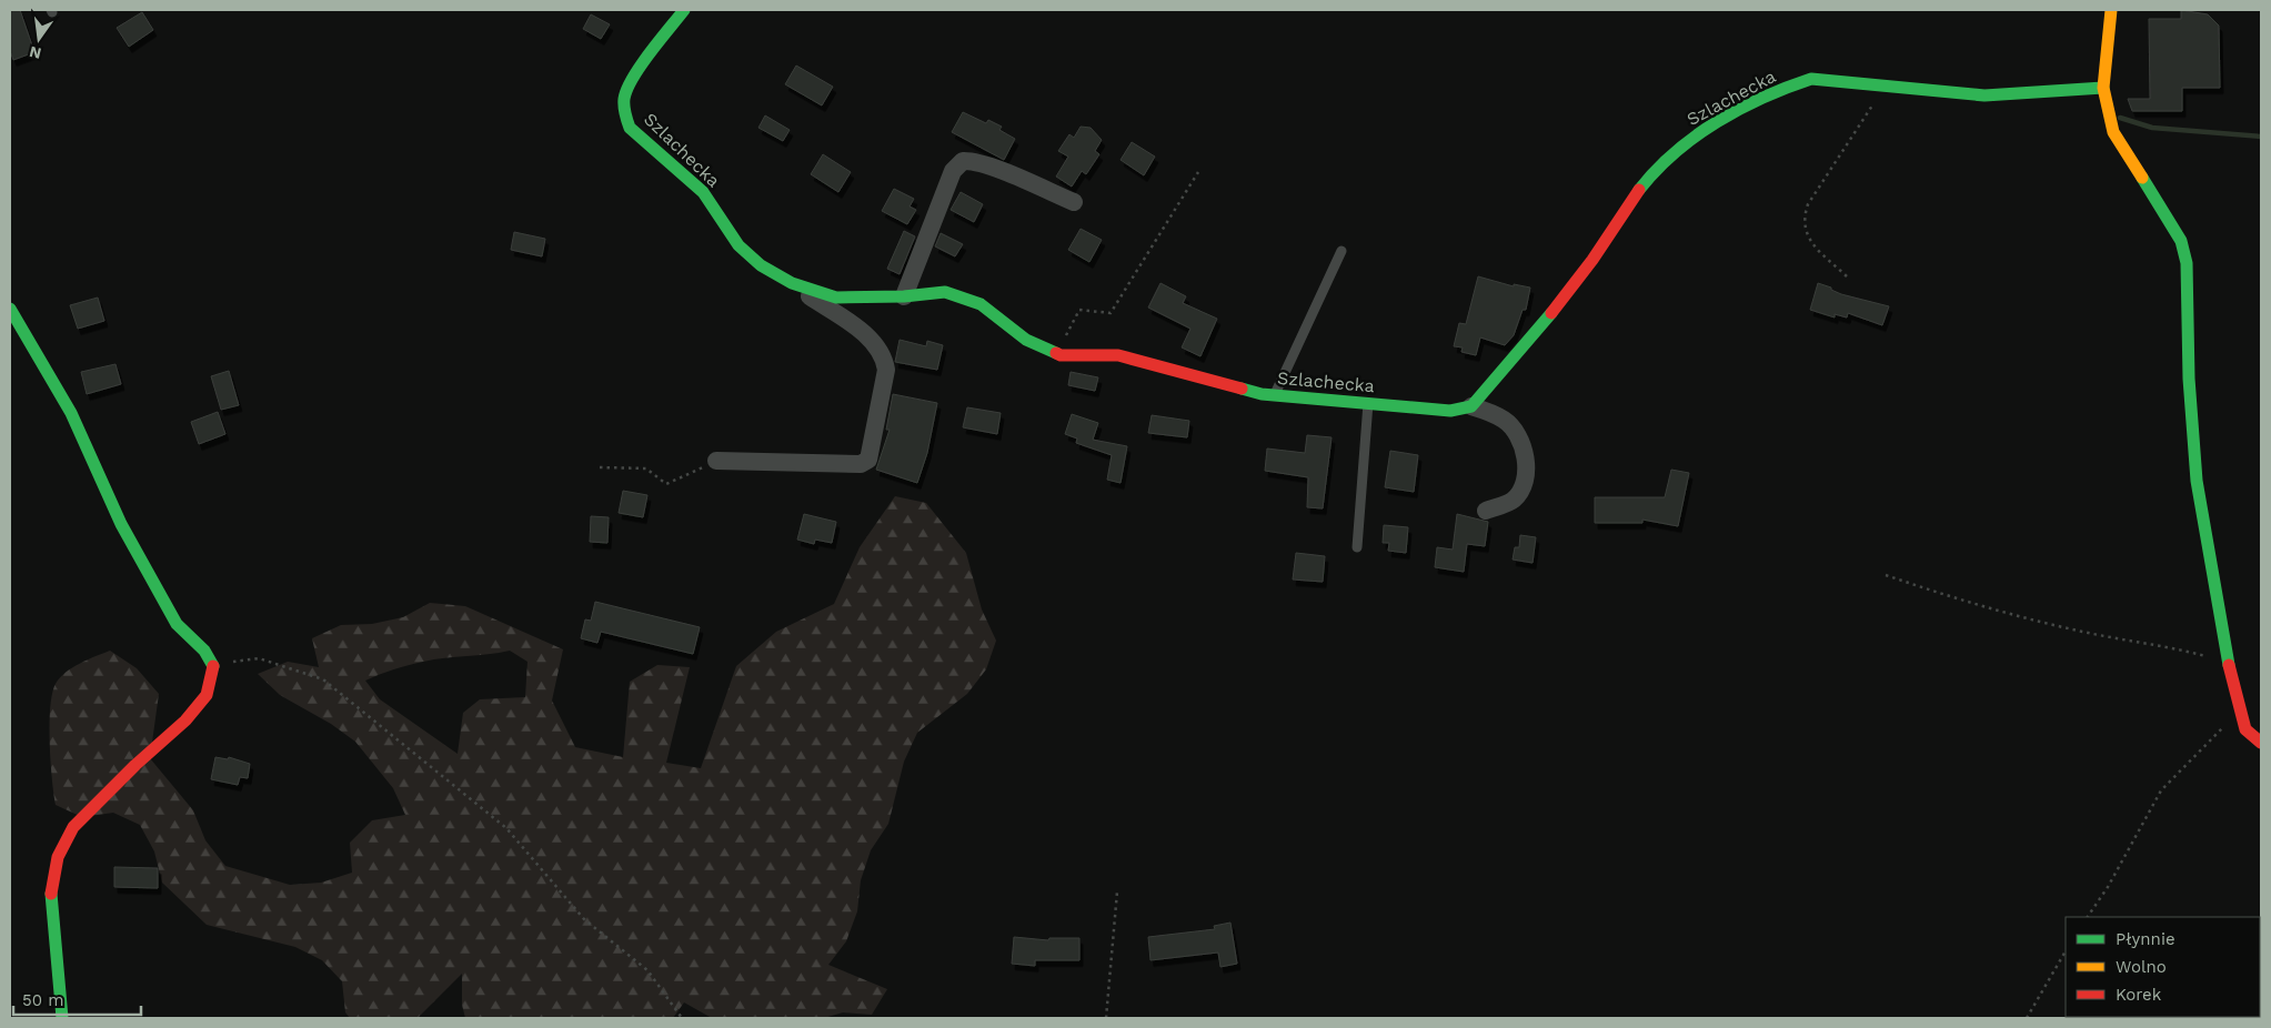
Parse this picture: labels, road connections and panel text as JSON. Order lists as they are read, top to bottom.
{
  "streets": {
    "street": ["Szlachecka"]
  },
  "legend": ["Płynnie", "Wolno", "Korek"],
  "scale_bar": "50 m",
  "north": "bottom"
}
